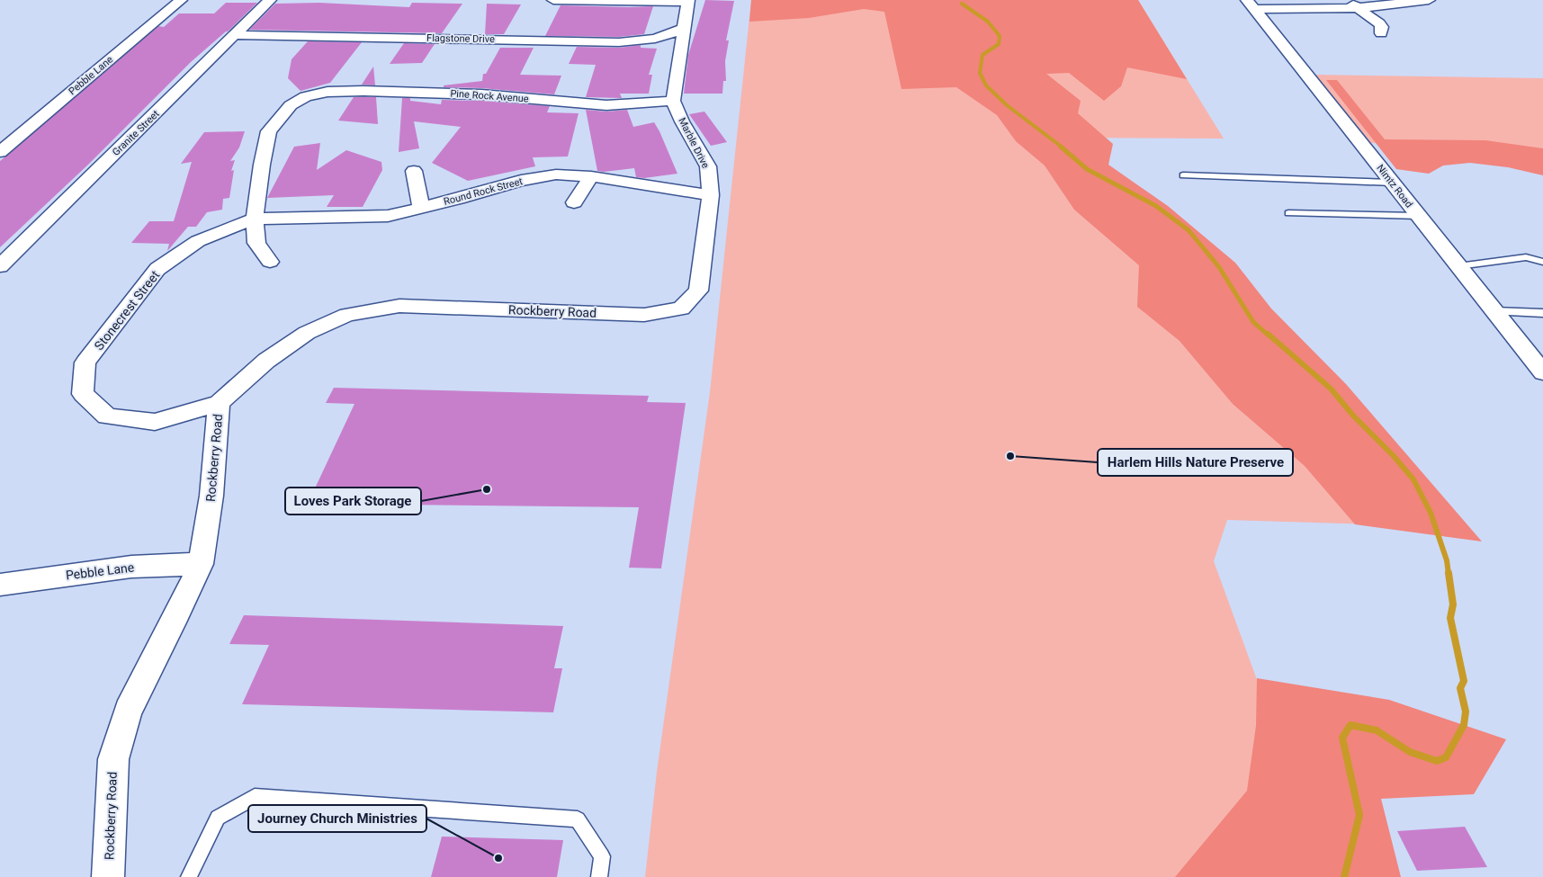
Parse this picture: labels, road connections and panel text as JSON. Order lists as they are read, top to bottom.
{
  "streets": {
    "street": [
      "Flagstone Drive",
      "Pebble Lane",
      "Pine Rock Avenue",
      "Granite Street",
      "Marble Drive",
      "Nimtz Road",
      "Round Rock Street",
      "Stonecrest Street",
      "Rockberry Road"
    ]
  },
  "crossings": [
    ["Flagstone Drive", "Granite Street"],
    ["Pebble Lane", "Rockberry Road"],
    ["Pine Rock Avenue", "Marble Drive"],
    ["Pine Rock Avenue", "Round Rock Street"],
    ["Pine Rock Avenue", "Stonecrest Street"],
    ["Marble Drive", "Round Rock Street"],
    ["Marble Drive", "Rockberry Road"],
    ["Round Rock Street", "Stonecrest Street"],
    ["Stonecrest Street", "Rockberry Road"]
  ],
  "places": ["Harlem Hills Nature Preserve", "Loves Park Storage", "Journey Church Ministries"]
}
